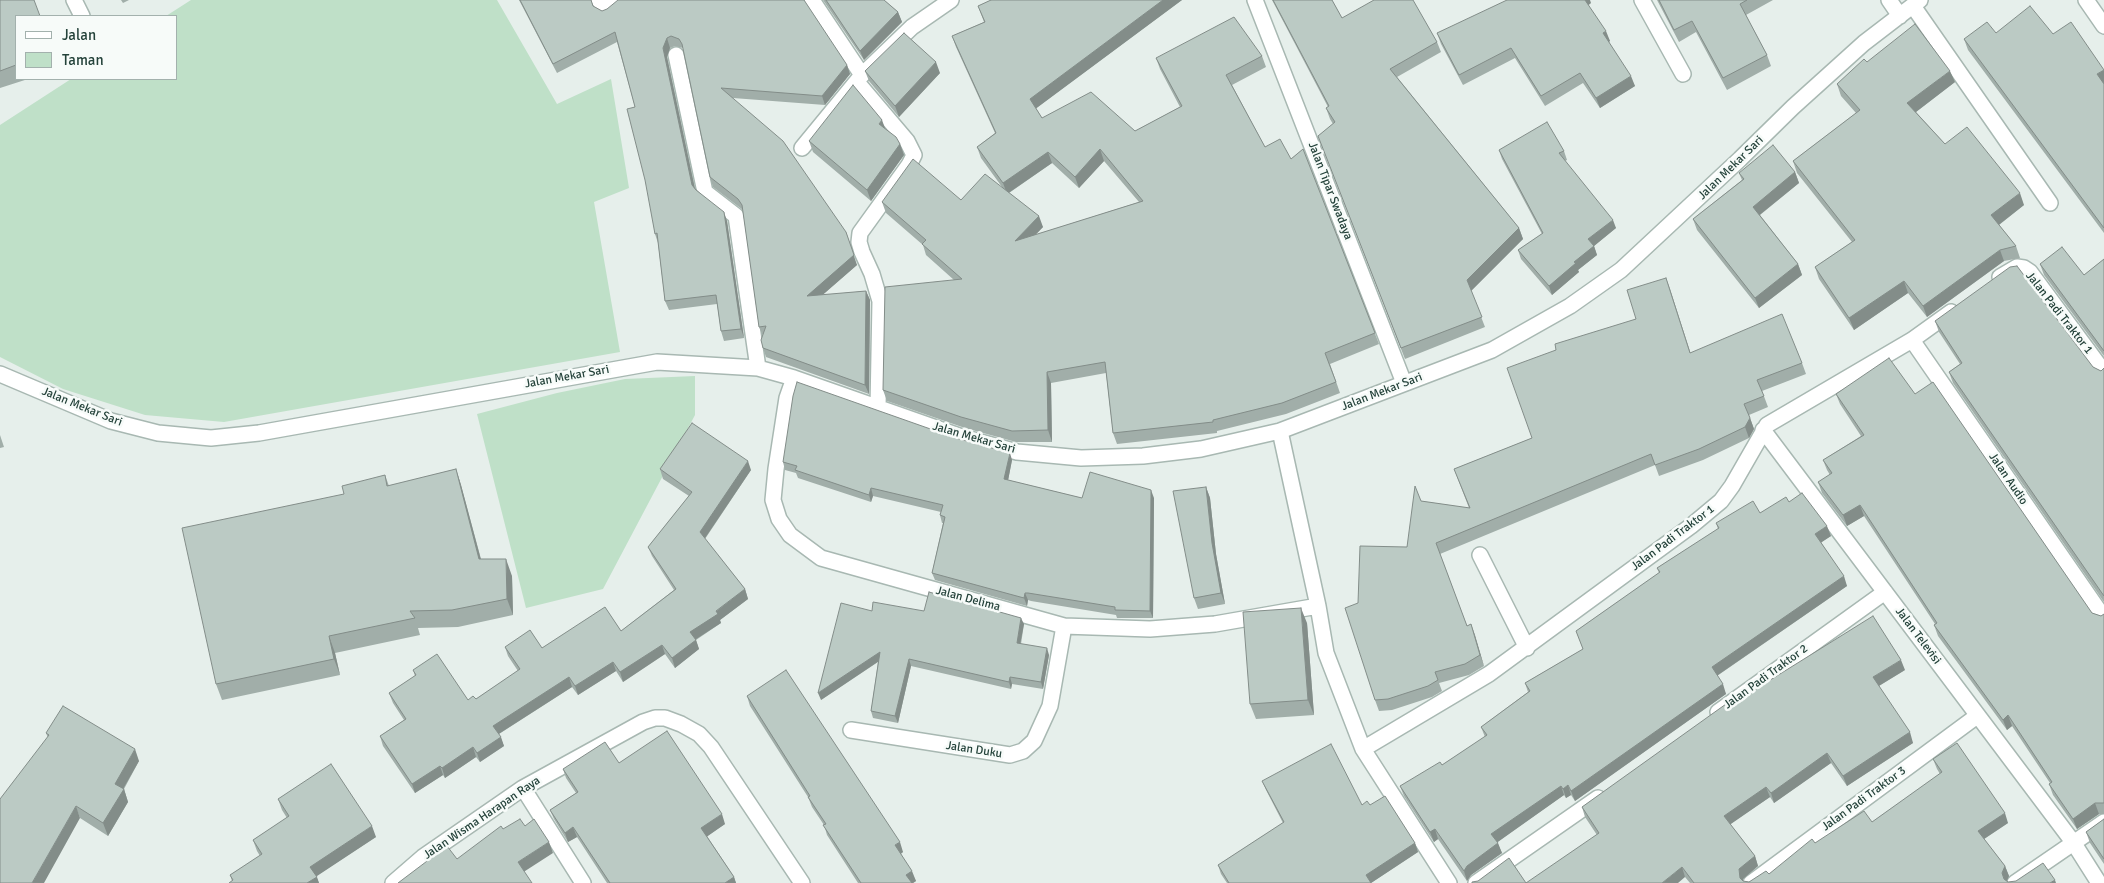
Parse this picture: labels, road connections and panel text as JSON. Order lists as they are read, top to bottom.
{
  "streets": {
    "street": [
      "Jalan Mekar Sari",
      "Jalan Tipar Swadaya",
      "Jalan Padi Traktor 1",
      "Jalan Audio",
      "Jalan Delima",
      "Jalan Televisi",
      "Jalan Padi Traktor 2",
      "Jalan Duku",
      "Jalan Padi Traktor 3",
      "Jalan Wisma Harapan Raya"
    ]
  },
  "crossings": [
    ["Jalan Mekar Sari", "Jalan Tipar Swadaya"],
    ["Jalan Mekar Sari", "Jalan Delima"],
    ["Jalan Padi Traktor 1", "Jalan Audio"],
    ["Jalan Padi Traktor 1", "Jalan Televisi"],
    ["Jalan Delima", "Jalan Duku"],
    ["Jalan Televisi", "Jalan Padi Traktor 2"],
    ["Jalan Televisi", "Jalan Padi Traktor 3"]
  ],
  "legend": ["Jalan", "Taman"]
}
